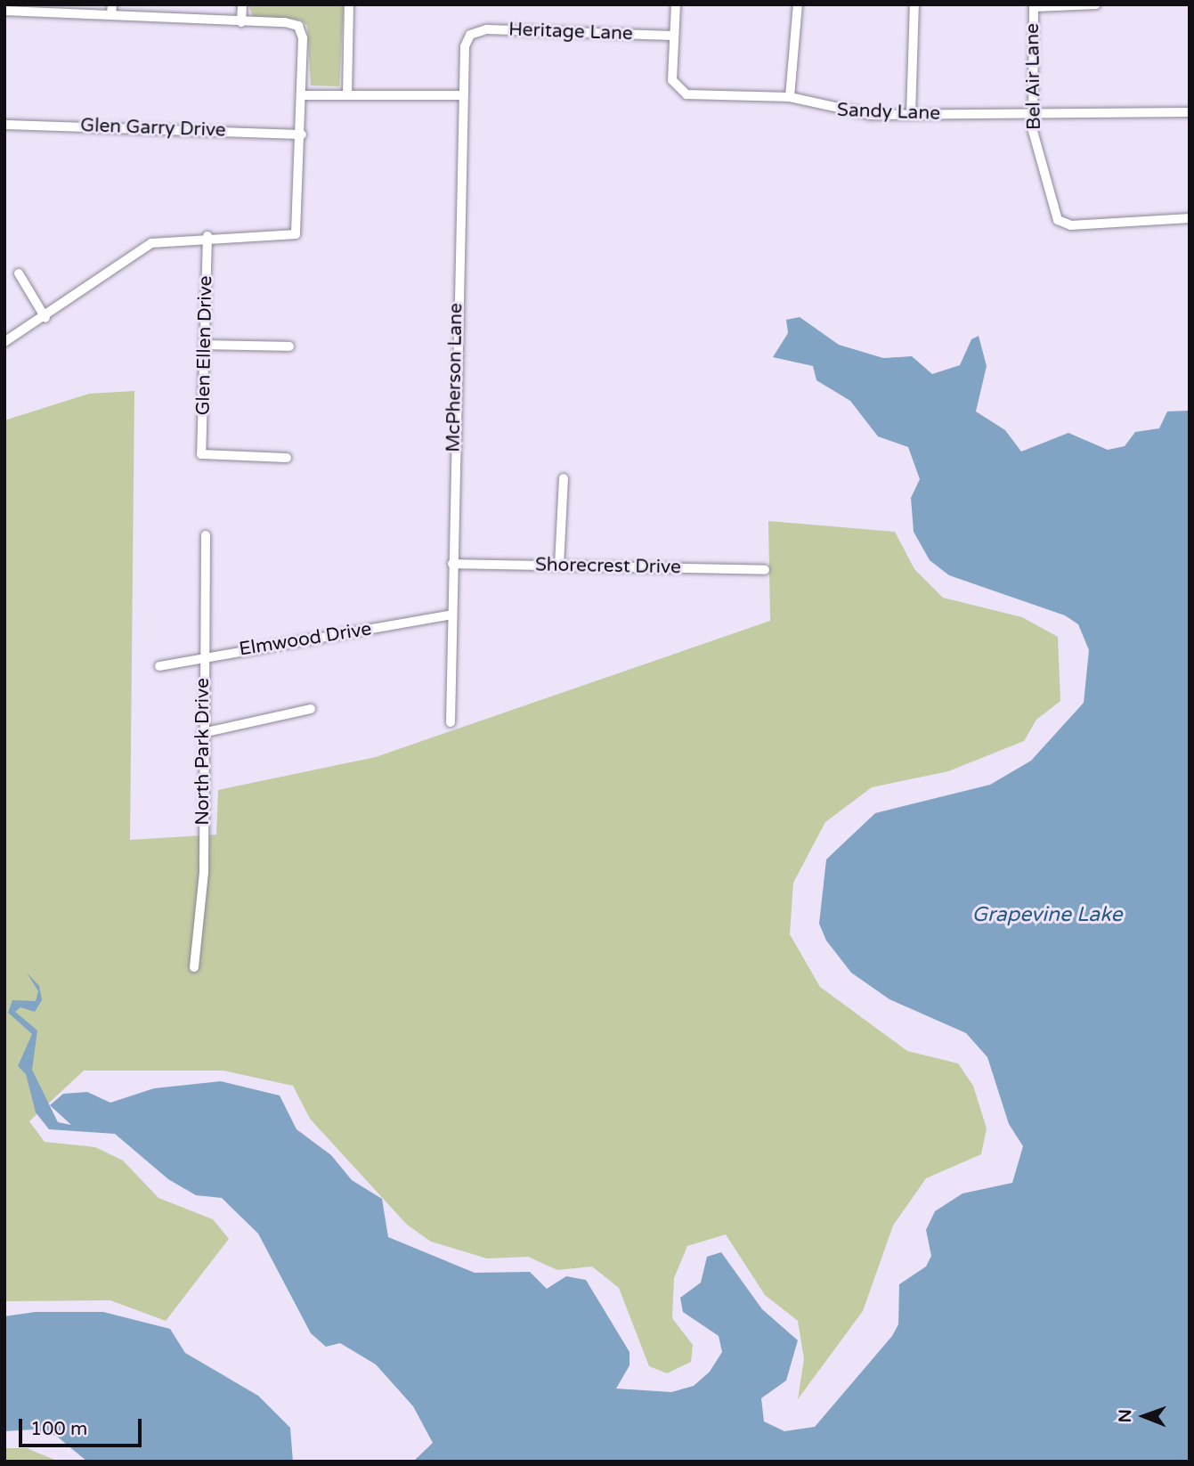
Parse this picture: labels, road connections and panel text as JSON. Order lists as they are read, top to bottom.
{
  "streets": {
    "street": [
      "Heritage Lane",
      "Bel Air Lane",
      "Sandy Lane",
      "Glen Garry Drive",
      "Glen Ellen Drive",
      "McPherson Lane",
      "Shorecrest Drive",
      "Elmwood Drive",
      "North Park Drive"
    ]
  },
  "crossings": [
    ["Heritage Lane", "Sandy Lane"],
    ["Heritage Lane", "McPherson Lane"],
    ["Bel Air Lane", "Sandy Lane"],
    ["McPherson Lane", "Shorecrest Drive"],
    ["McPherson Lane", "Elmwood Drive"],
    ["Elmwood Drive", "North Park Drive"]
  ],
  "water": ["Grapevine Lake"],
  "scale_bar": "100 m",
  "north": "left"
}
